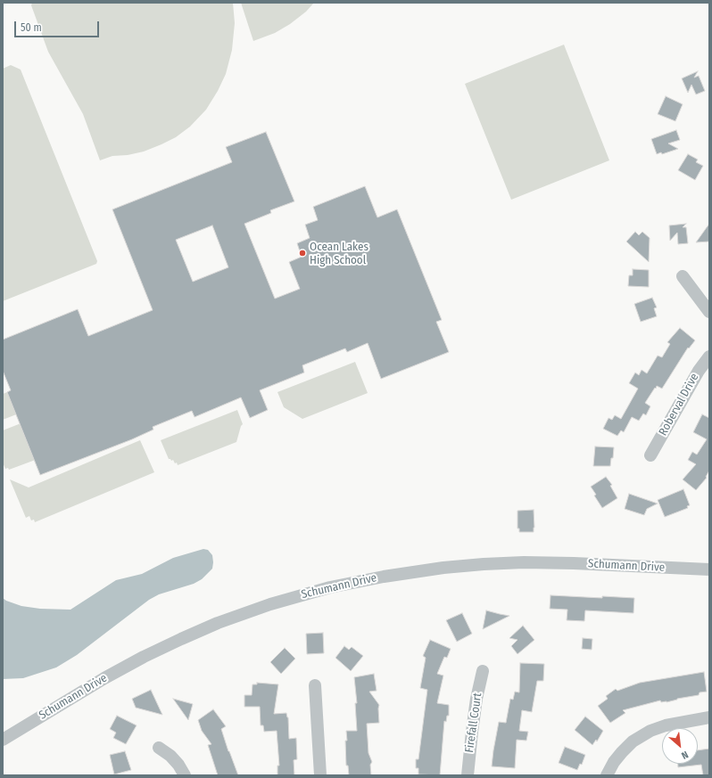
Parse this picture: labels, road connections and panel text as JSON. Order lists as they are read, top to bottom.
{
  "streets": {
    "street": ["Roberval Drive", "Schumann Drive", "Firefall Court"]
  },
  "places": ["Ocean Lakes High School"],
  "scale_bar": "50 m",
  "north": "bottom right"
}
